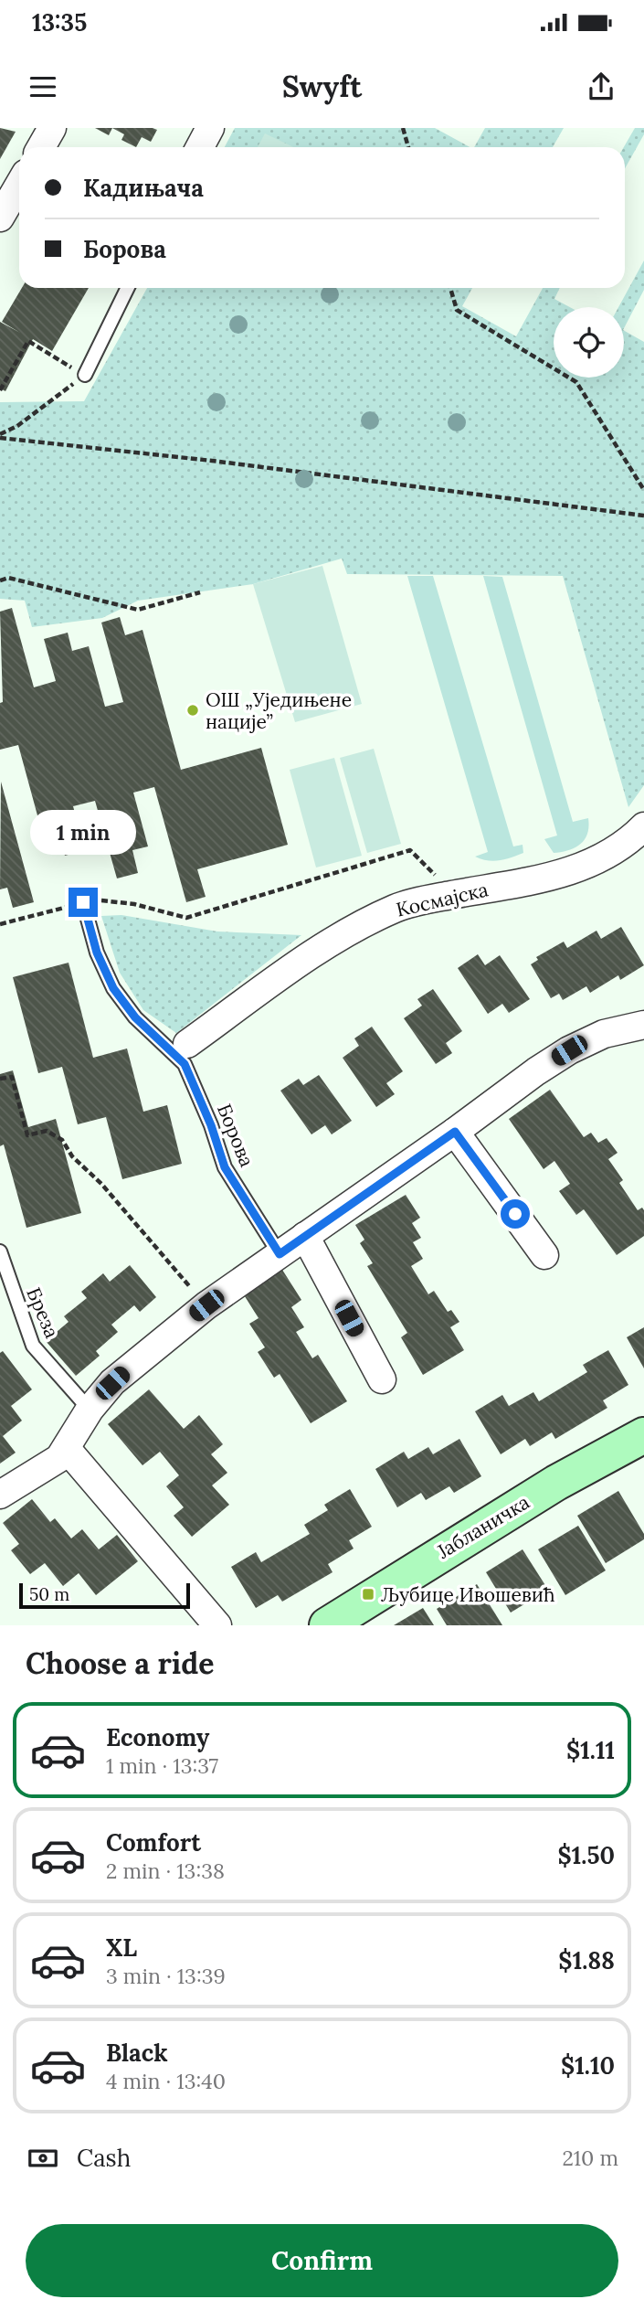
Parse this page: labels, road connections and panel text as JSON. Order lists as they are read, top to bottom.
{
  "streets": {
    "street": ["Космајска", "Јабланичка"],
    "lane": ["Борова", "Бреза"]
  },
  "places": {
    "other": ["ОШ „Уједињене нације”"],
    "transit": ["Љубице Ивошевић"]
  },
  "scale_bar": "50 m",
  "page": {
    "status": "13:35",
    "header": "Swyft",
    "banner": ["Кадињача", "Борова"],
    "bubble": "1 min",
    "scale": "50 m",
    "heading": "Choose a ride",
    "list": [
      {
        "name": "Economy",
        "note": "1 min · 13:37",
        "value": "$1.11"
      },
      {
        "name": "Comfort",
        "note": "2 min · 13:38",
        "value": "$1.50"
      },
      {
        "name": "XL",
        "note": "3 min · 13:39",
        "value": "$1.88"
      },
      {
        "name": "Black",
        "note": "4 min · 13:40",
        "value": "$1.10"
      }
    ],
    "pay": ["Cash", "210 m"],
    "buttons": "Confirm"
  }
}
